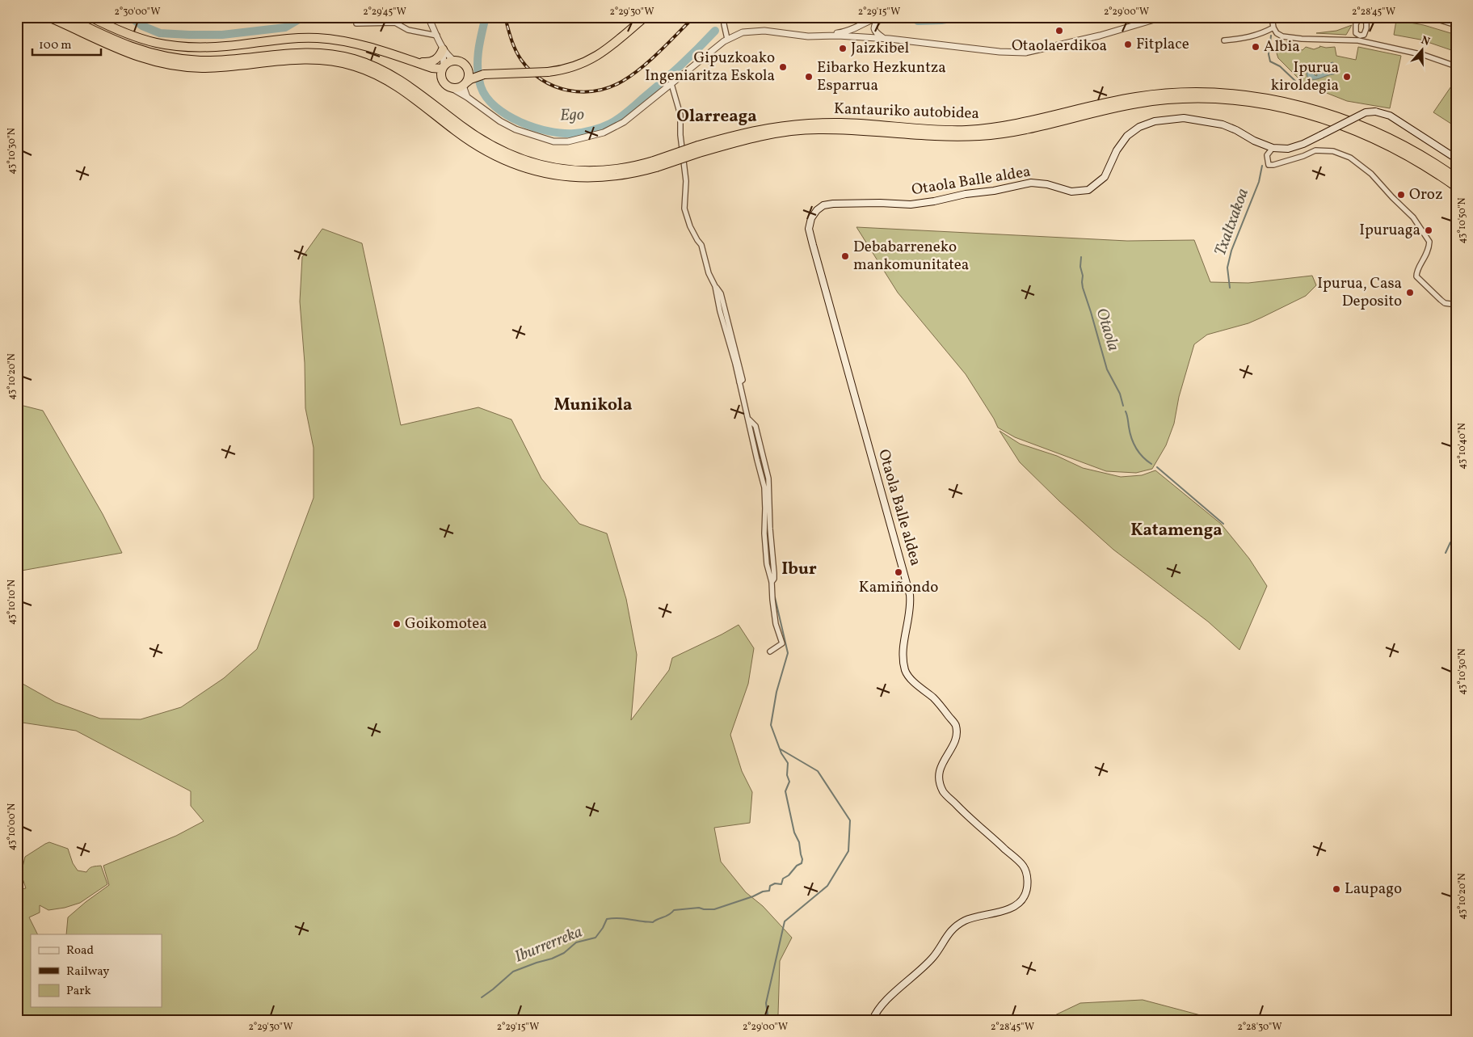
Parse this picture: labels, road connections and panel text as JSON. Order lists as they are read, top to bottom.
{
  "streets": {
    "highway": ["Kantauriko autobidea"],
    "main road": ["Otaola Balle aldea"]
  },
  "districts": [
    "Olarreaga",
    "Munikola",
    "Katamenga",
    "Ibur"
  ],
  "water": [
    "Ego",
    "Txaltxakoa",
    "Otaola",
    "Iburrerreka"
  ],
  "places": [
    "Otaolaerdikoa",
    "Fitplace",
    "Albia",
    "Jaizkibel",
    "Gipuzkoako Ingeniaritza Eskola",
    "Eibarko Hezkuntza Esparrua",
    "Ipurua kiroldegia",
    "Oroz",
    "Ipuruaga",
    "Debabarreneko mankomunitatea",
    "Ipurua, Casa Deposito",
    "Kamiñondo",
    "Goikomotea",
    "Laupago"
  ],
  "legend": ["Road", "Railway", "Park"],
  "scale_bar": "100 m",
  "north": "top",
  "coordinates": [
    "2°30'00\"W",
    "2°29'45\"W",
    "2°29'30\"W",
    "2°29'15\"W",
    "2°29'00\"W",
    "2°28'45\"W",
    "43°10'30\"N",
    "43°10'50\"N",
    "43°10'20\"N",
    "43°10'40\"N",
    "43°10'10\"N",
    "43°10'00\"N",
    "2°28'30\"W"
  ]
}
